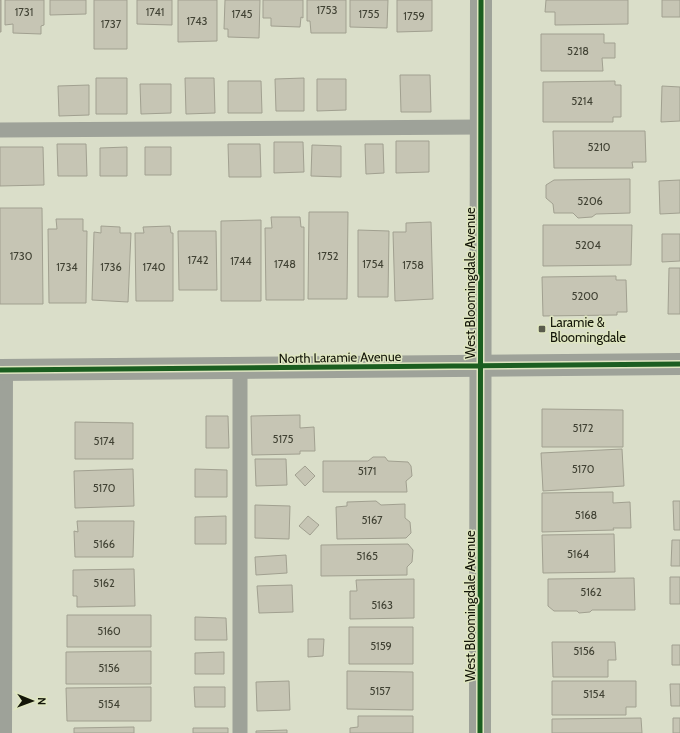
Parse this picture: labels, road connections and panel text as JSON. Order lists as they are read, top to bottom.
{
  "streets": {
    "street": ["West Bloomingdale Avenue", "North Laramie Avenue"]
  },
  "crossings": [
    ["West Bloomingdale Avenue", "North Laramie Avenue"]
  ],
  "places": {
    "transit": ["Laramie & Bloomingdale"]
  },
  "house_numbers": [
    "1753",
    "1731",
    "1741",
    "1745",
    "1755",
    "1759",
    "1743",
    "1737",
    "5218",
    "5214",
    "5210",
    "5206",
    "5204",
    "1730",
    "1752",
    "1742",
    "1744",
    "1748",
    "1754",
    "1758",
    "1734",
    "1736",
    "1740",
    "5200",
    "5172",
    "5175",
    "5174",
    "5170",
    "5171",
    "5170",
    "5168",
    "5167",
    "5166",
    "5164",
    "5165",
    "5162",
    "5162",
    "5163",
    "5160",
    "5159",
    "5156",
    "5156",
    "5157",
    "5154",
    "5154"
  ],
  "north": "right"
}
